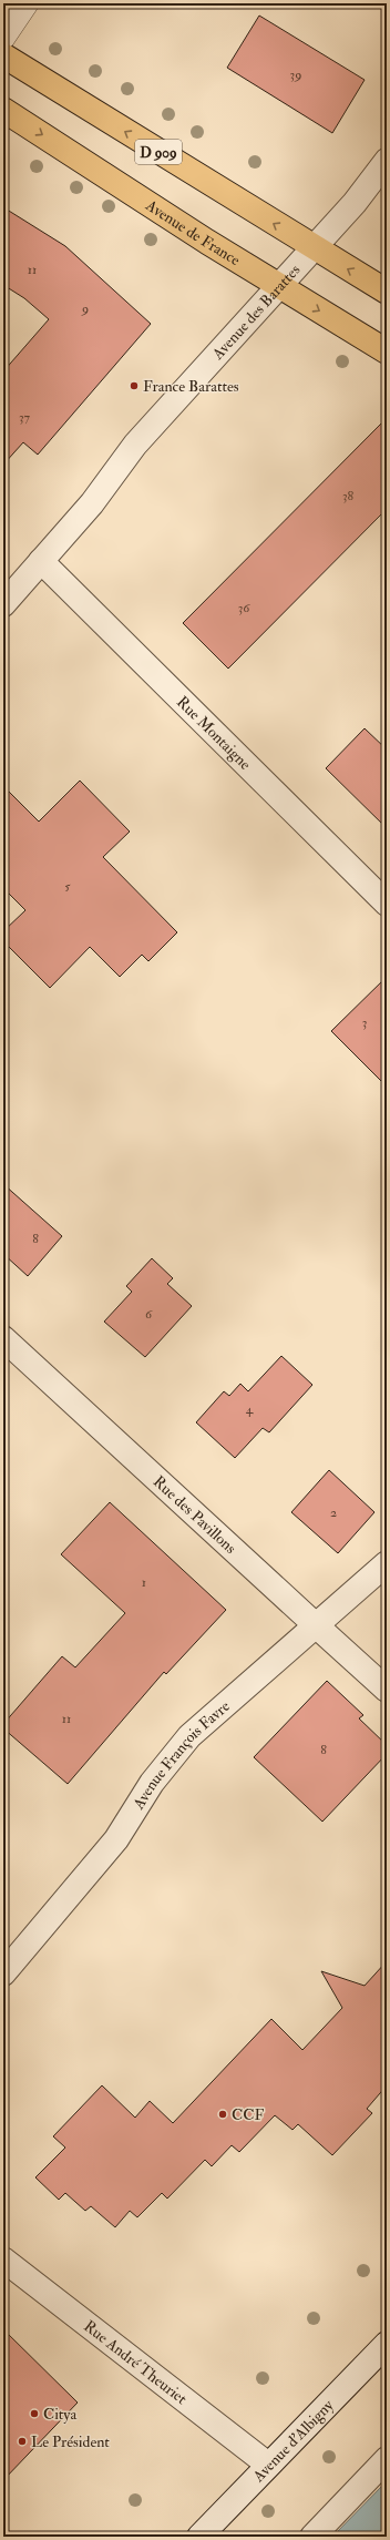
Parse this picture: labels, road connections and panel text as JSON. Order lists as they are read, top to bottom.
{
  "streets": {
    "main road": ["D 909", "Avenue de France"],
    "street": [
      "Avenue des Barattes",
      "Rue Montaigne",
      "Rue des Pavillons",
      "Avenue François Favre",
      "Rue André Theuriet",
      "Avenue d'Albigny"
    ]
  },
  "crossings": [
    ["D 909", "Avenue des Barattes"],
    ["Avenue de France", "Avenue des Barattes"],
    ["Avenue des Barattes", "Rue Montaigne"],
    ["Rue des Pavillons", "Avenue François Favre"],
    ["Rue André Theuriet", "Avenue d'Albigny"]
  ],
  "places": [
    "France Barattes",
    "CCF",
    "Citya",
    "Le Président"
  ],
  "house_numbers": [
    "39",
    "11",
    "9",
    "37",
    "38",
    "36",
    "5",
    "3",
    "8",
    "6",
    "4",
    "2",
    "1",
    "11",
    "8"
  ]
}
